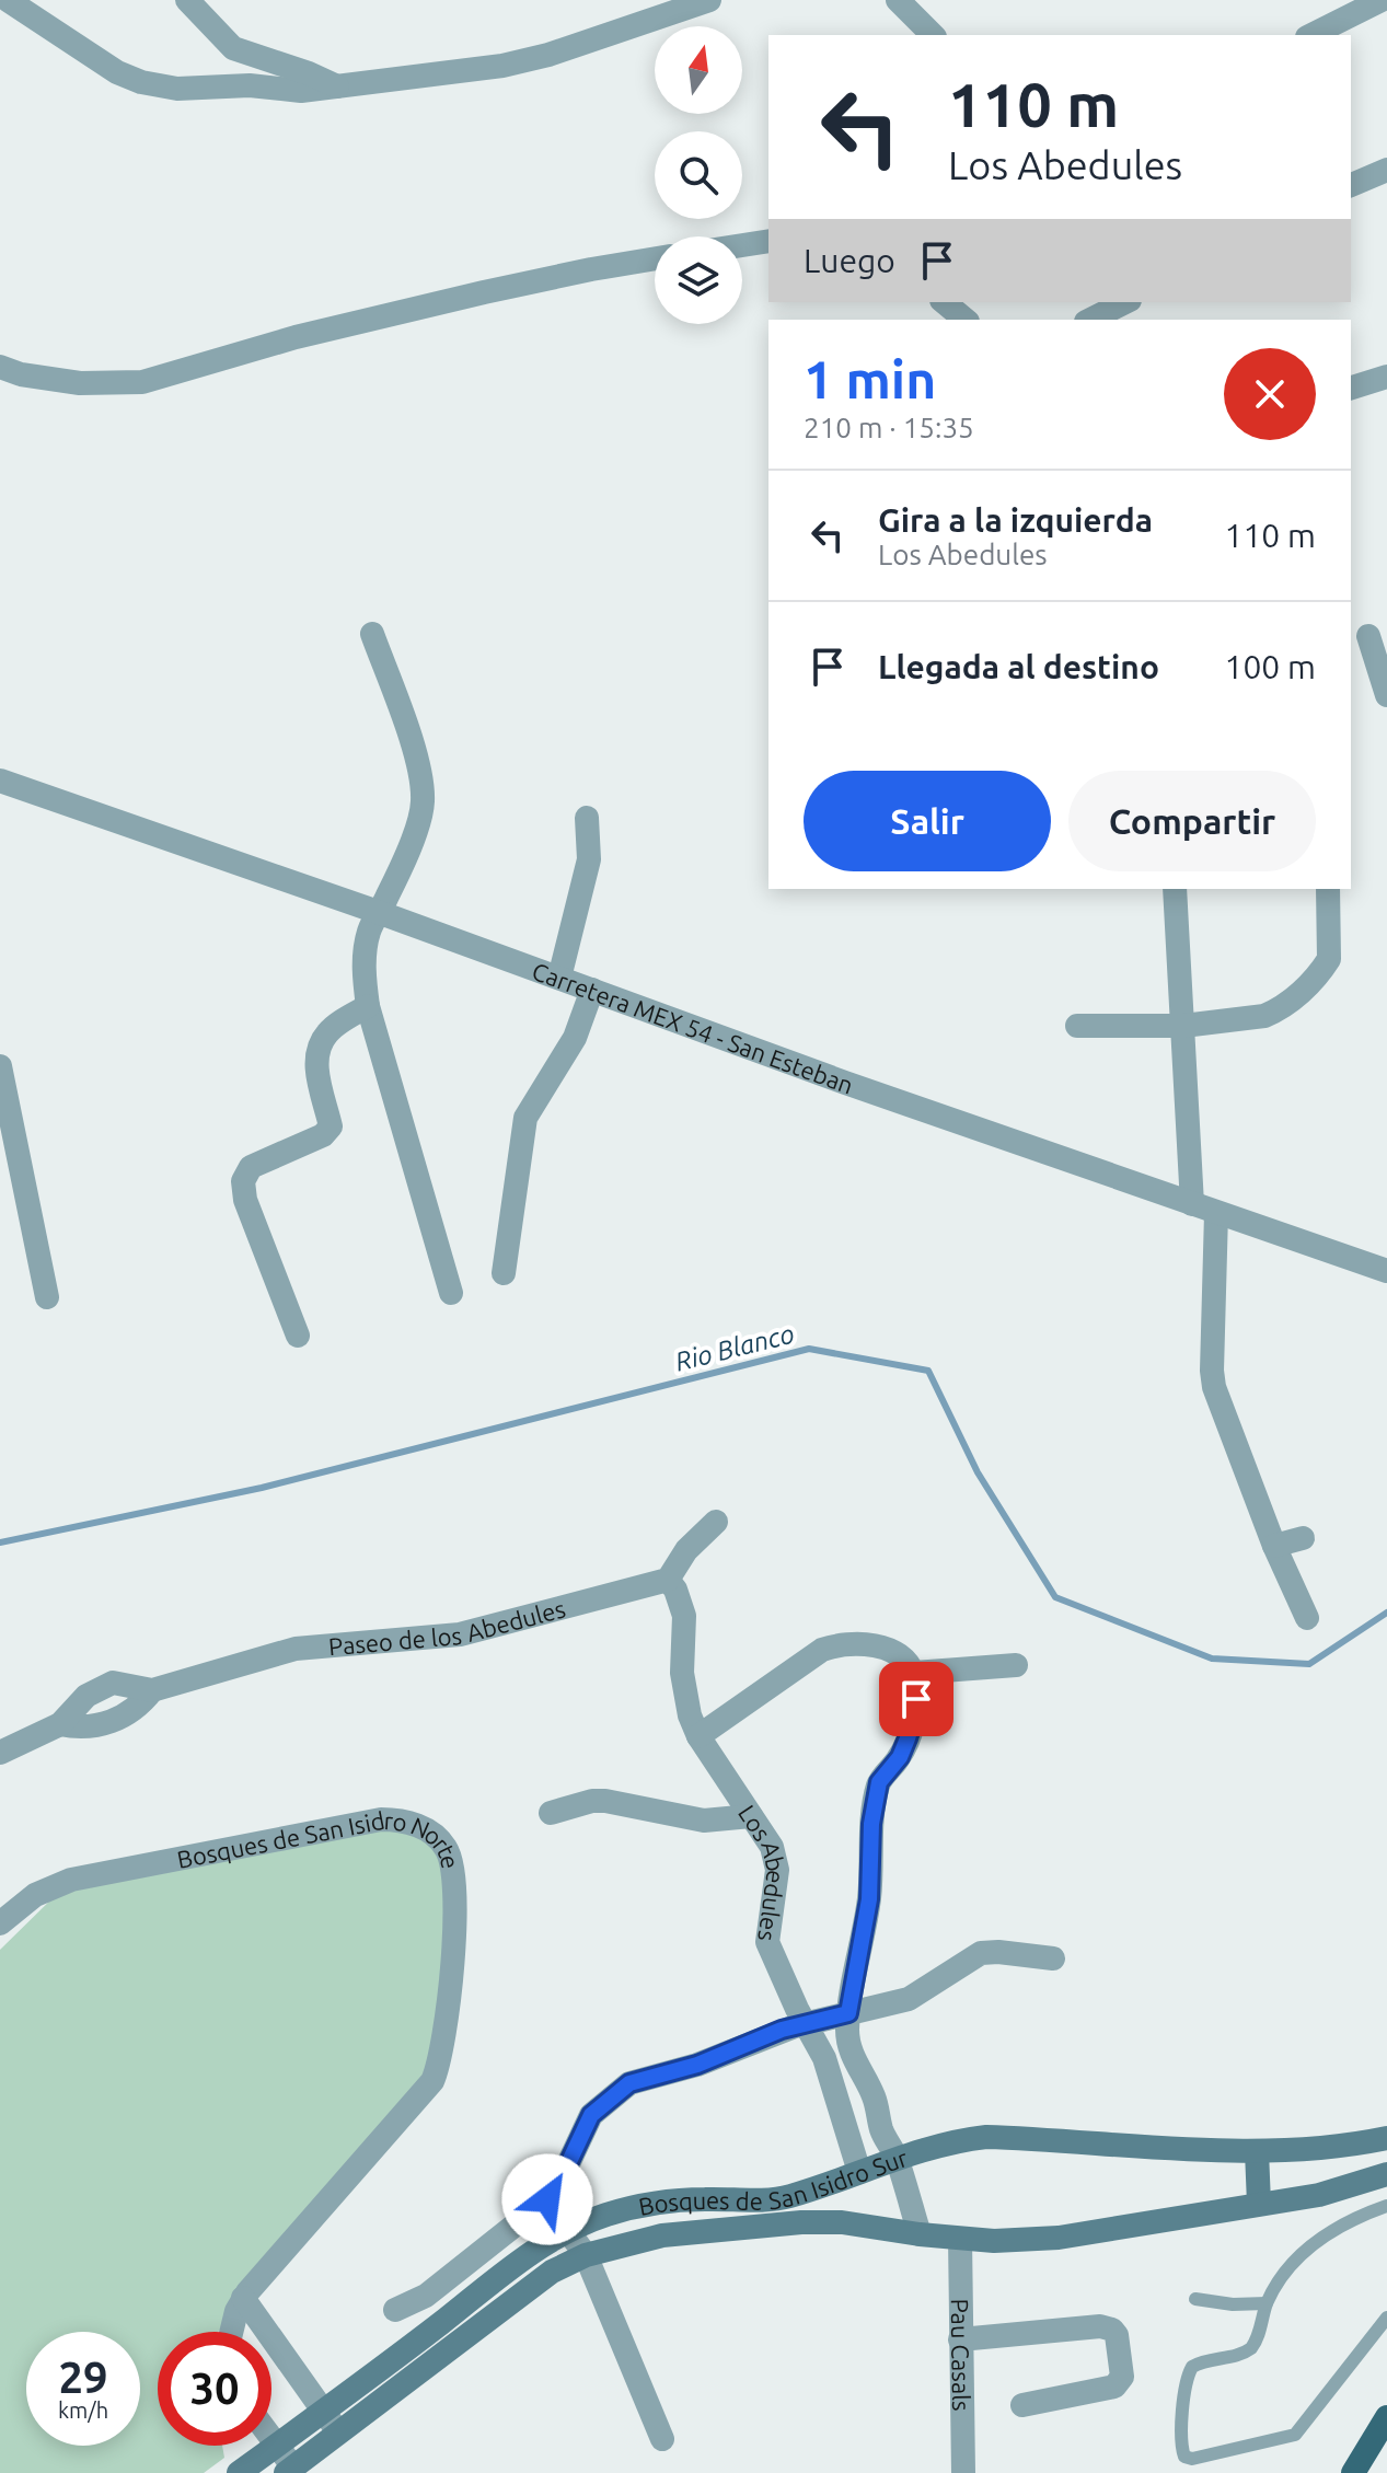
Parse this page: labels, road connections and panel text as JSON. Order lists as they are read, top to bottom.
{
  "streets": {
    "main road": ["Bosques de San Isidro Sur"],
    "street": [
      "Carretera MEX 54 - San Esteban",
      "Paseo de los Abedules",
      "Bosques de San Isidro Norte",
      "Los Abedules",
      "Pau Casals"
    ]
  },
  "crossings": [
    ["Paseo de los Abedules", "Los Abedules"],
    ["Los Abedules", "Bosques de San Isidro Sur"],
    ["Bosques de San Isidro Sur", "Pau Casals"]
  ],
  "water": ["Rio Blanco"],
  "north": "top",
  "page": {
    "turn": ["110 m", "Los Abedules"],
    "then": "Luego",
    "heading": ["1 min", "210 m · 15:35"],
    "list": [
      {
        "name": "Gira a la izquierda",
        "note": "Los Abedules",
        "value": "110 m"
      },
      {
        "name": "Llegada al destino",
        "value": "100 m"
      }
    ],
    "buttons": ["Salir", "Compartir"],
    "speed": "29 km/h",
    "limit": "30"
  }
}
